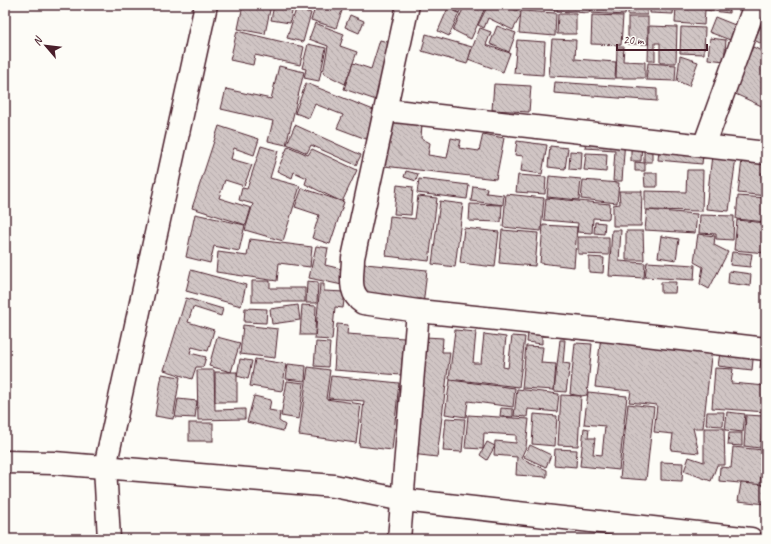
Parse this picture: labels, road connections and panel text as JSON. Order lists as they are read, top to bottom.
{
  "scale_bar": "20 m",
  "north": "top left"
}
